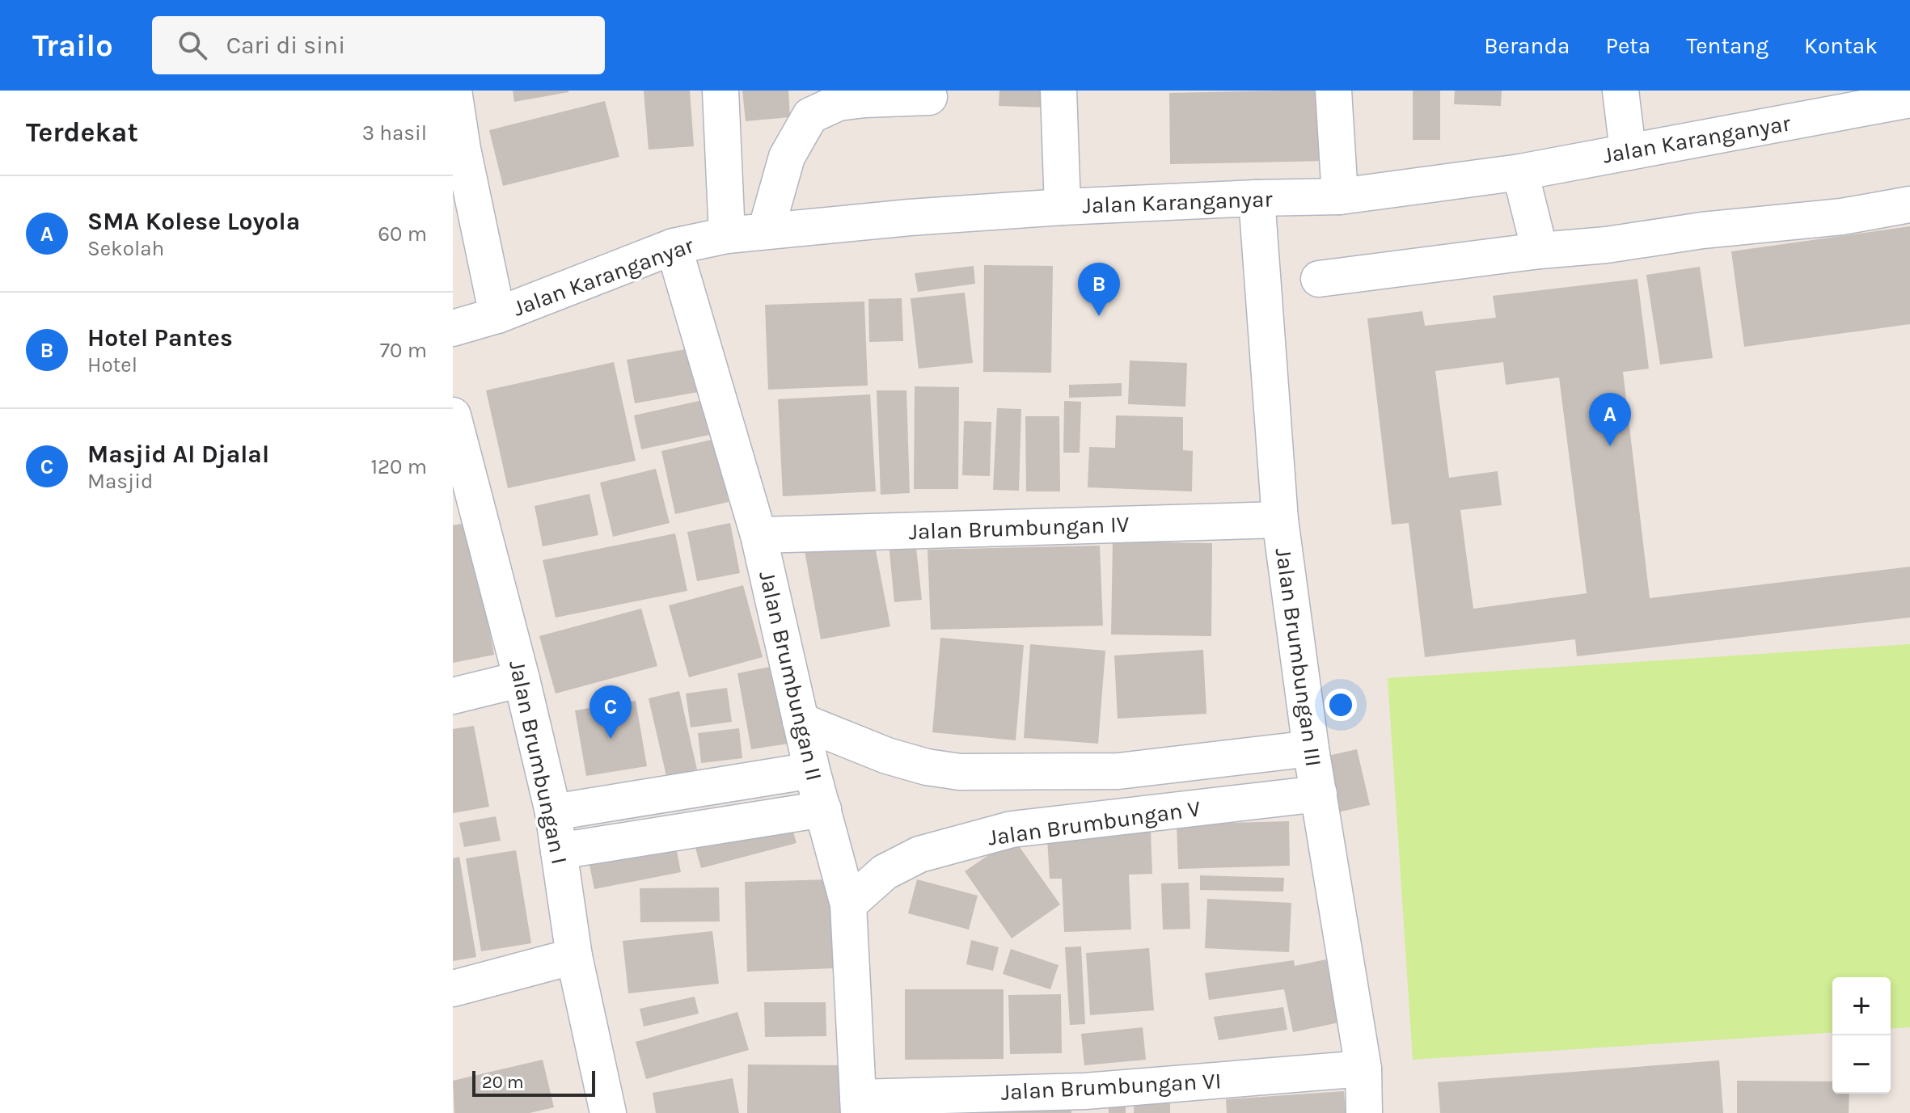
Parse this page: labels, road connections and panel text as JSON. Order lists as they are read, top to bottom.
{
  "streets": {
    "street": [
      "Jalan Karanganyar",
      "Jalan Brumbungan IV",
      "Jalan Brumbungan III",
      "Jalan Brumbungan II",
      "Jalan Brumbungan I",
      "Jalan Brumbungan V",
      "Jalan Brumbungan VI"
    ]
  },
  "crossings": [
    ["Jalan Karanganyar", "Jalan Brumbungan III"],
    ["Jalan Karanganyar", "Jalan Brumbungan II"],
    ["Jalan Brumbungan IV", "Jalan Brumbungan III"],
    ["Jalan Brumbungan IV", "Jalan Brumbungan II"],
    ["Jalan Brumbungan III", "Jalan Brumbungan V"],
    ["Jalan Brumbungan III", "Jalan Brumbungan VI"],
    ["Jalan Brumbungan II", "Jalan Brumbungan V"],
    ["Jalan Brumbungan II", "Jalan Brumbungan VI"]
  ],
  "scale_bar": "20 m",
  "page": {
    "header": "Trailo",
    "search": "Cari di sini",
    "nav": [
      "Beranda",
      "Peta",
      "Tentang",
      "Kontak"
    ],
    "heading": ["Terdekat", "3 hasil"],
    "list": [
      {
        "mark": "A",
        "name": "SMA Kolese Loyola",
        "note": "Sekolah",
        "value": "60 m"
      },
      {
        "mark": "B",
        "name": "Hotel Pantes",
        "note": "Hotel",
        "value": "70 m"
      },
      {
        "mark": "C",
        "name": "Masjid Al Djalal",
        "note": "Masjid",
        "value": "120 m"
      }
    ],
    "pins": ["B", "A", "C"],
    "map_buttons": ["+", "−"],
    "scale": "20 m"
  }
}
